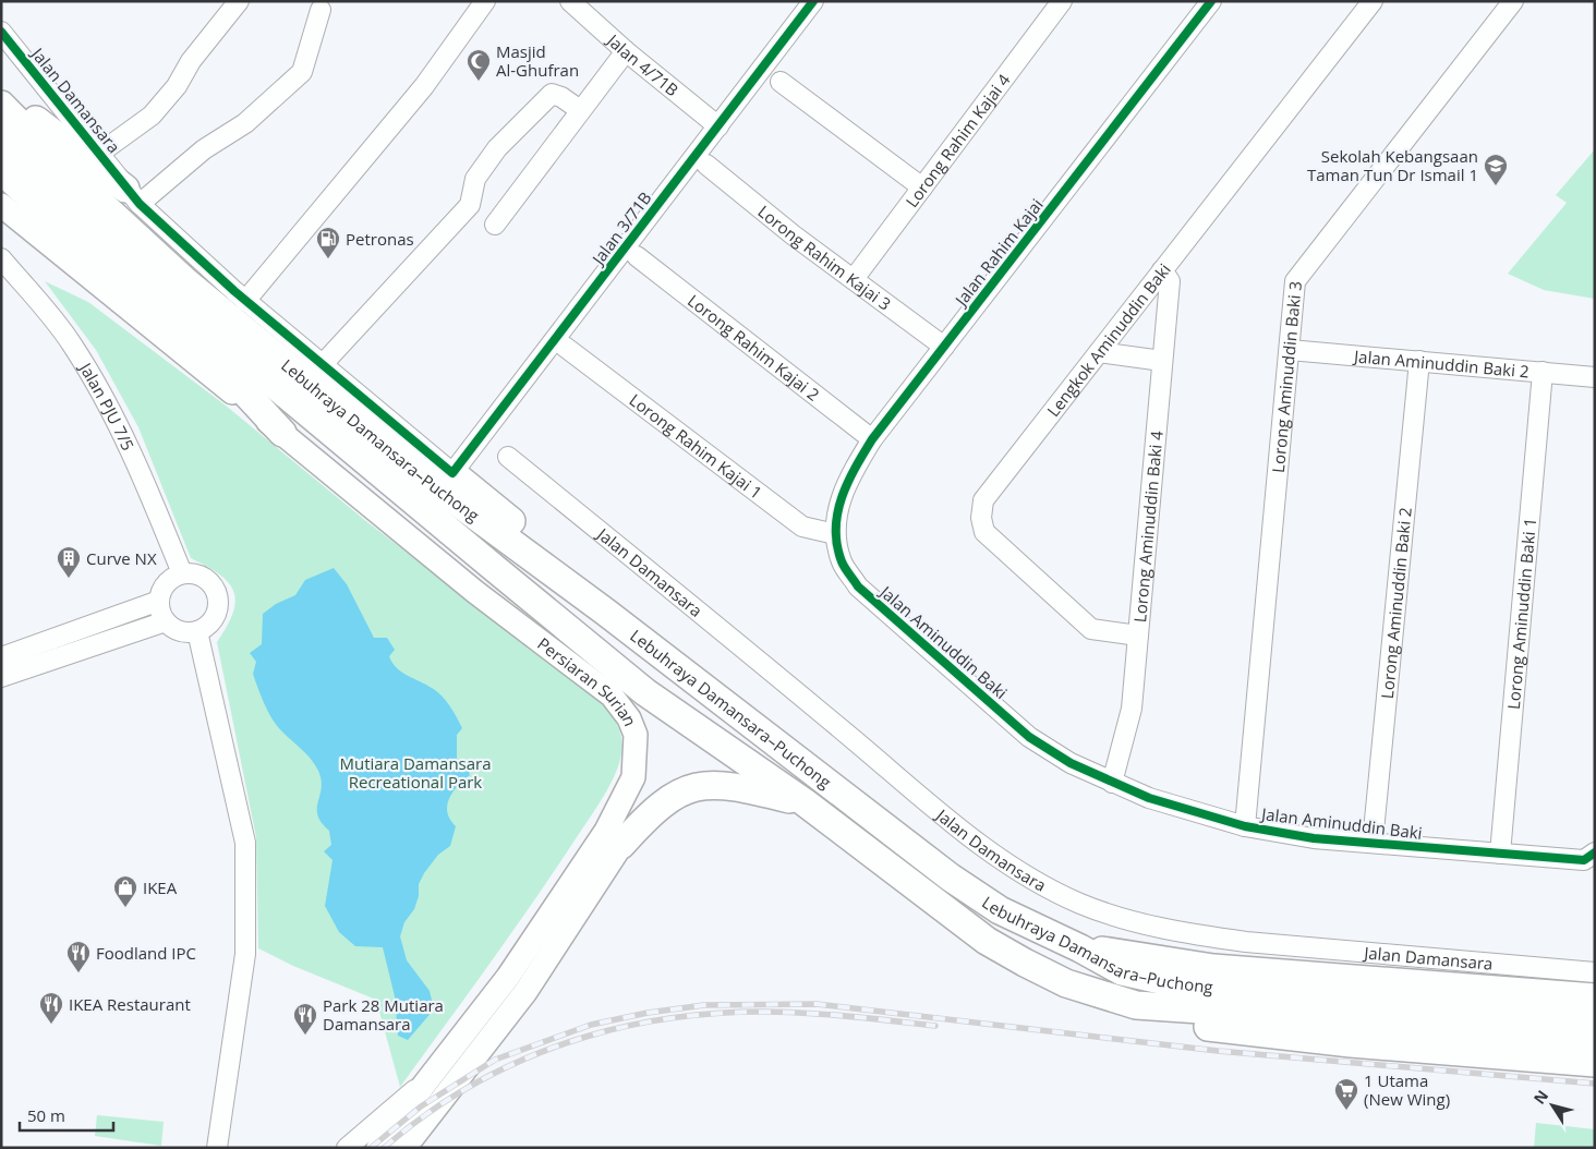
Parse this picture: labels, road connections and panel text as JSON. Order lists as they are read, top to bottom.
{
  "streets": {
    "highway": ["Lebuhraya Damansara–Puchong"],
    "main road": ["Persiaran Surian"],
    "street": [
      "Jalan 4/71B",
      "Jalan Damansara",
      "Lorong Rahim Kajai 4",
      "Jalan 3/71B",
      "Jalan Rahim Kajai",
      "Lorong Rahim Kajai 3",
      "Lengkok Aminuddin Baki",
      "Lorong Rahim Kajai 2",
      "Jalan Aminuddin Baki 2",
      "Lorong Aminuddin Baki 3",
      "Jalan PJU 7/5",
      "Lorong Rahim Kajai 1",
      "Lorong Aminuddin Baki 4",
      "Lorong Aminuddin Baki 2",
      "Lorong Aminuddin Baki 1",
      "Jalan Aminuddin Baki"
    ]
  },
  "crossings": [
    ["Jalan 4/71B", "Jalan 3/71B"],
    ["Jalan Damansara", "Jalan 3/71B"],
    ["Lorong Rahim Kajai 4", "Lorong Rahim Kajai 3"],
    ["Jalan Rahim Kajai", "Lorong Rahim Kajai 3"],
    ["Jalan Rahim Kajai", "Lorong Rahim Kajai 2"],
    ["Jalan Rahim Kajai", "Lorong Rahim Kajai 1"],
    ["Jalan Rahim Kajai", "Jalan Aminuddin Baki"],
    ["Lengkok Aminuddin Baki", "Lorong Aminuddin Baki 4"],
    ["Jalan Aminuddin Baki 2", "Lorong Aminuddin Baki 3"],
    ["Jalan Aminuddin Baki 2", "Lorong Aminuddin Baki 2"],
    ["Jalan Aminuddin Baki 2", "Lorong Aminuddin Baki 1"],
    ["Lorong Aminuddin Baki 3", "Jalan Aminuddin Baki"],
    ["Lorong Rahim Kajai 1", "Jalan Aminuddin Baki"],
    ["Lorong Aminuddin Baki 4", "Jalan Aminuddin Baki"],
    ["Lorong Aminuddin Baki 2", "Jalan Aminuddin Baki"],
    ["Lorong Aminuddin Baki 1", "Jalan Aminuddin Baki"]
  ],
  "parks": ["Mutiara Damansara Recreational Park"],
  "places": {
    "mosque": ["Masjid Al-Ghufran"],
    "school or university": ["Sekolah Kebangsaan Taman Tun Dr Ismail 1"],
    "fuel station": ["Petronas"],
    "building": ["Curve NX"],
    "shop": ["IKEA"],
    "restaurant": ["Foodland IPC", "IKEA Restaurant", "Park 28 Mutiara Damansara"],
    "supermarket": ["1 Utama (New Wing)"]
  },
  "scale_bar": "50 m",
  "north": "top left"
}
